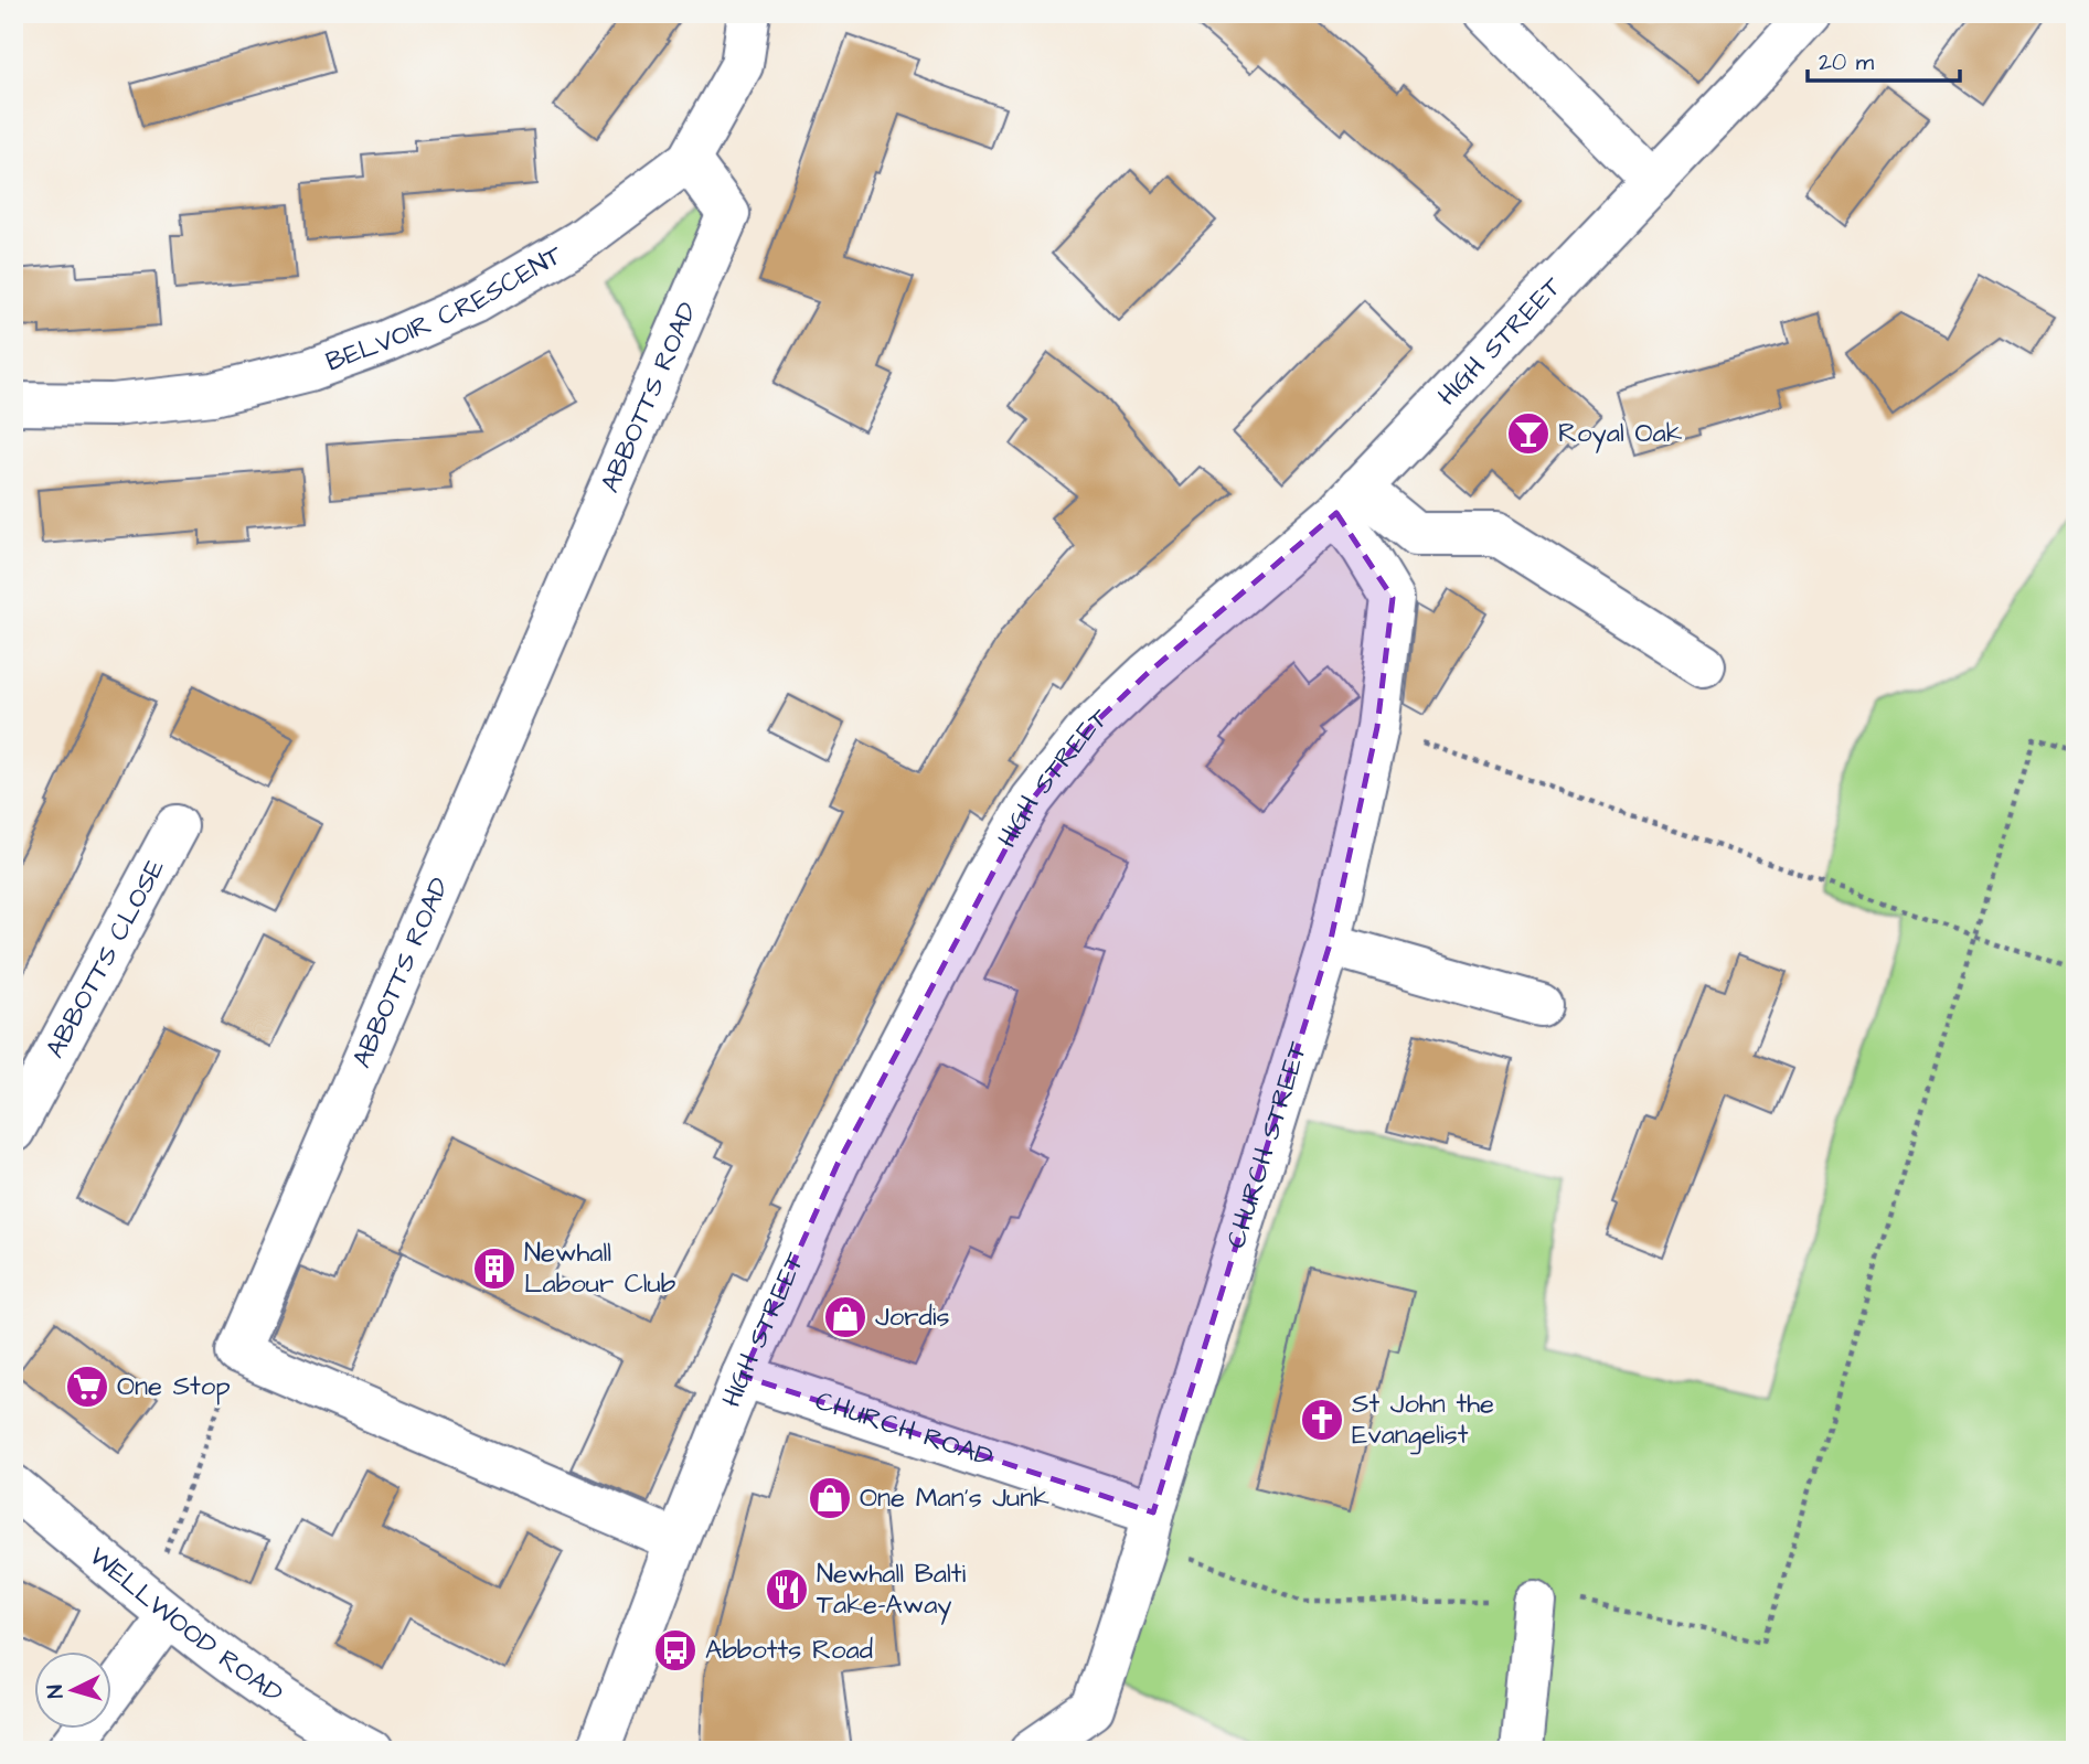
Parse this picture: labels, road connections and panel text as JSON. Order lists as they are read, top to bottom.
{
  "streets": {
    "street": [
      "BELVOIR CRESCENT",
      "HIGH STREET",
      "ABBOTTS ROAD",
      "ABBOTTS CLOSE",
      "CHURCH STREET",
      "CHURCH ROAD",
      "WELLWOOD ROAD"
    ]
  },
  "crossings": [
    ["BELVOIR CRESCENT", "ABBOTTS ROAD"],
    ["HIGH STREET", "CHURCH STREET"],
    ["HIGH STREET", "CHURCH ROAD"],
    ["CHURCH STREET", "CHURCH ROAD"]
  ],
  "places": {
    "bar": ["Royal Oak"],
    "building": ["Newhall Labour Club"],
    "shop": ["Jordis", "One Man's Junk"],
    "supermarket": ["One Stop"],
    "church": ["St John the Evangelist"],
    "restaurant": ["Newhall Balti Take-Away"],
    "bus stop": ["Abbotts Road"]
  },
  "scale_bar": "20 m",
  "north": "left"
}
